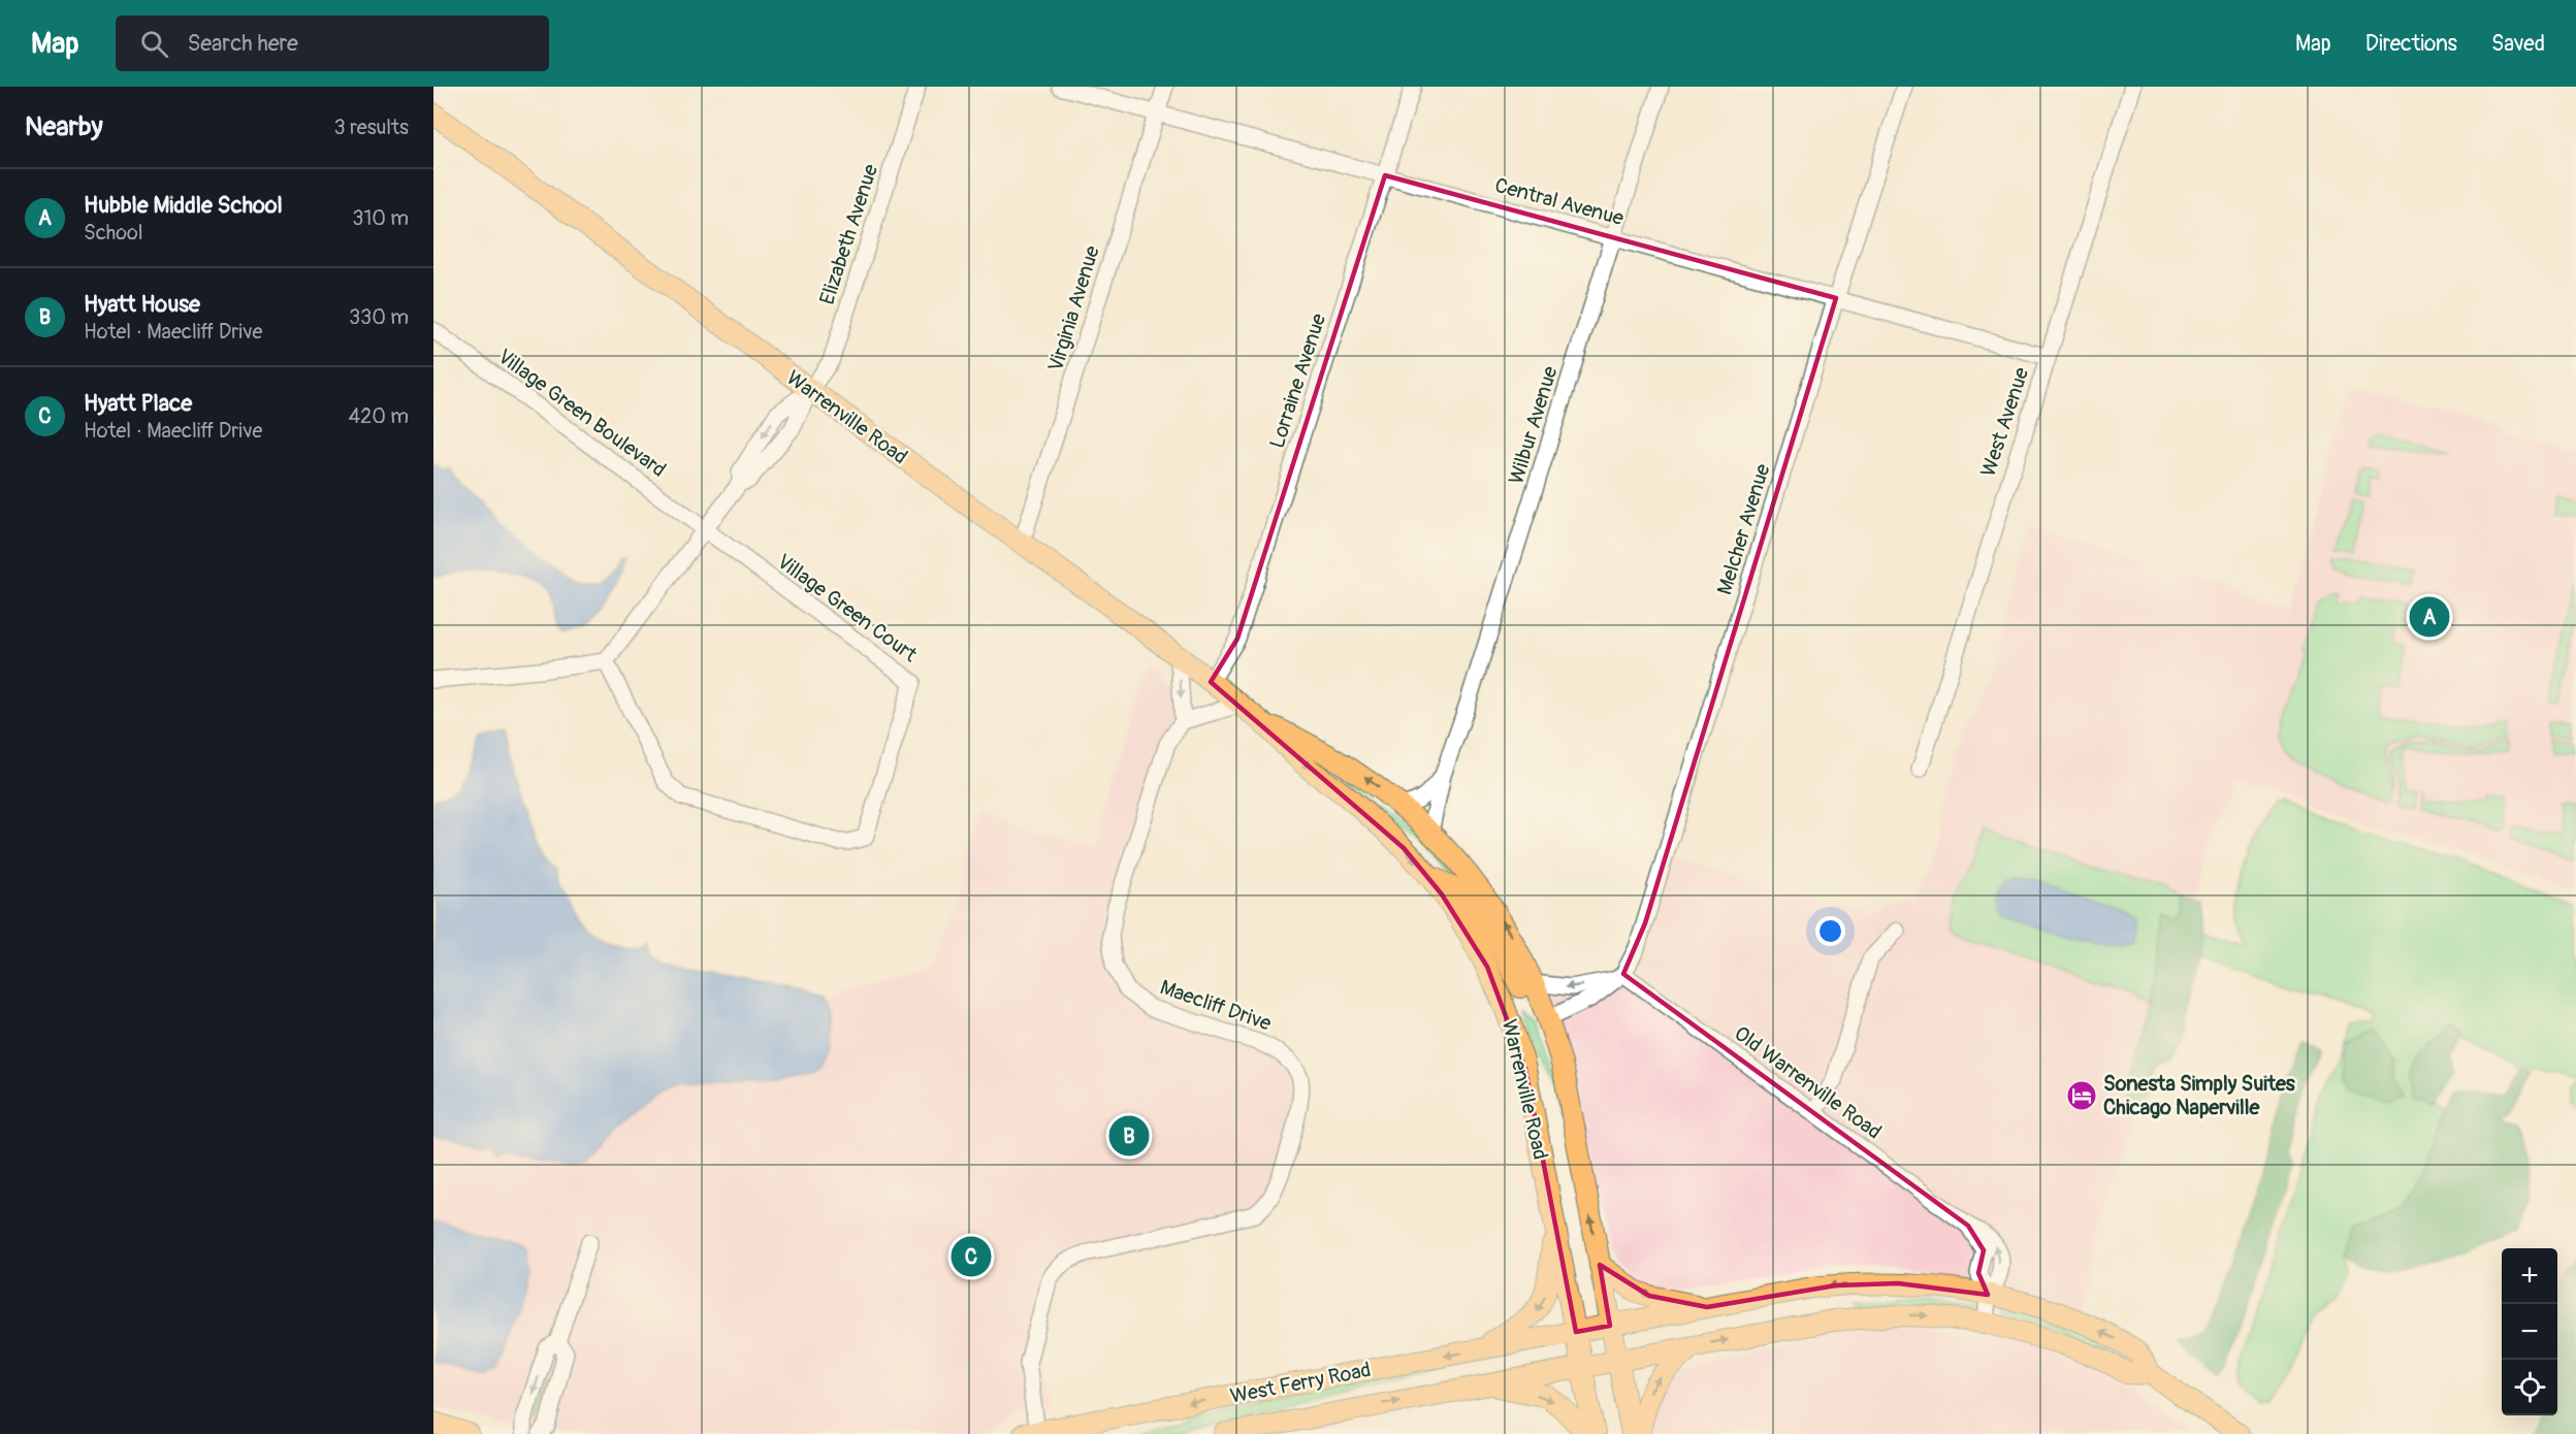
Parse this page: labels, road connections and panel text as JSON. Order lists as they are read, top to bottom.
{
  "streets": {
    "main road": ["Warrenville Road", "West Ferry Road"],
    "street": [
      "Central Avenue",
      "Elizabeth Avenue",
      "Virginia Avenue",
      "Lorraine Avenue",
      "Village Green Boulevard",
      "West Avenue",
      "Wilbur Avenue",
      "Melcher Avenue",
      "Village Green Court",
      "Maecliff Drive",
      "Old Warrenville Road"
    ]
  },
  "crossings": [
    ["Central Avenue", "Virginia Avenue"],
    ["Central Avenue", "Lorraine Avenue"],
    ["Central Avenue", "West Avenue"],
    ["Central Avenue", "Wilbur Avenue"],
    ["Central Avenue", "Melcher Avenue"],
    ["Elizabeth Avenue", "Warrenville Road"],
    ["Virginia Avenue", "Warrenville Road"],
    ["Lorraine Avenue", "Warrenville Road"],
    ["Village Green Boulevard", "Village Green Court"],
    ["Warrenville Road", "Wilbur Avenue"],
    ["Warrenville Road", "Melcher Avenue"],
    ["Warrenville Road", "West Ferry Road"],
    ["Melcher Avenue", "Old Warrenville Road"],
    ["Maecliff Drive", "West Ferry Road"]
  ],
  "places": {
    "hotel": ["Sonesta Simply Suites Chicago Naperville"]
  },
  "page": {
    "header": "Map",
    "search": "Search here",
    "nav": ["Map", "Directions", "Saved"],
    "heading": ["Nearby", "3 results"],
    "list": [
      {
        "mark": "A",
        "name": "Hubble Middle School",
        "note": "School",
        "value": "310 m"
      },
      {
        "mark": "B",
        "name": "Hyatt House",
        "note": "Hotel · Maecliff Drive",
        "value": "330 m"
      },
      {
        "mark": "C",
        "name": "Hyatt Place",
        "note": "Hotel · Maecliff Drive",
        "value": "420 m"
      }
    ],
    "pins": ["A", "B", "C"],
    "map_buttons": ["+", "−"]
  }
}
